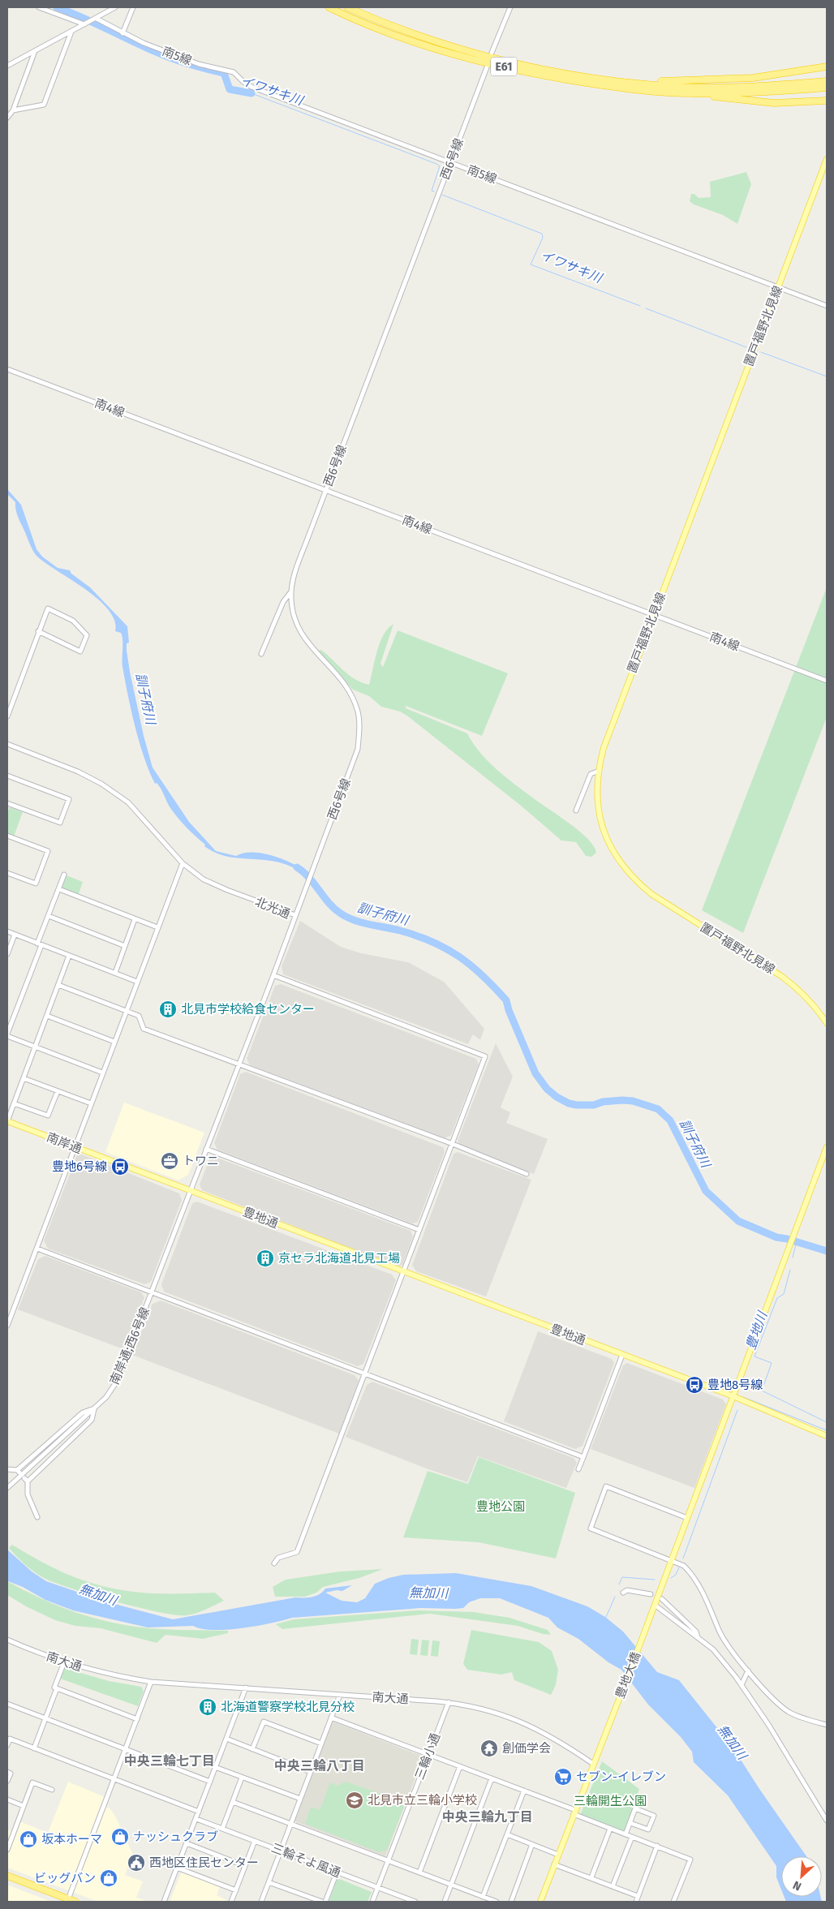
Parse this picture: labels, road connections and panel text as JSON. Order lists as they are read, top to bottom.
{
  "streets": {
    "highway": ["E61"],
    "main road": [
      "置戸福野北見線",
      "南岸通",
      "豊地通",
      "豊地大橋"
    ],
    "street": [
      "南5線",
      "西6号線",
      "南4線",
      "北光通",
      "南岸通;西6号線",
      "南大通",
      "三輪小通",
      "三輪そよ風通"
    ]
  },
  "crossings": [
    ["南5線", "西6号線"],
    ["南5線", "置戸福野北見線"],
    ["西6号線", "南4線"],
    ["西6号線", "北光通"],
    ["置戸福野北見線", "南4線"],
    ["北光通", "南岸通"],
    ["北光通", "豊地通"],
    ["北光通", "南岸通;西6号線"],
    ["南岸通", "豊地通"],
    ["南岸通", "南岸通;西6号線"],
    ["豊地通", "南岸通;西6号線"],
    ["南大通", "豊地大橋"],
    ["南大通", "三輪小通"],
    ["三輪小通", "三輪そよ風通"]
  ],
  "districts": ["中央三輪七丁目", "中央三輪八丁目", "中央三輪九丁目"],
  "water": [
    "イワサキ川",
    "訓子府川",
    "豊地川",
    "無加川"
  ],
  "parks": ["豊地公園", "三輪開生公園"],
  "places": {
    "building": ["北見市学校給食センター", "京セラ北海道北見工場", "北海道警察学校北見分校"],
    "office": ["トワニ"],
    "bus stop": ["豊地6号線", "豊地8号線"],
    "temple": ["創価学会"],
    "supermarket": ["セブン-イレブン"],
    "school or university": ["北見市立三輪小学校"],
    "shop": ["ナッシュクラブ", "坂本ホーマ", "ビッグバン"],
    "public building": ["西地区住民センター"]
  },
  "north": "bottom left"
}
